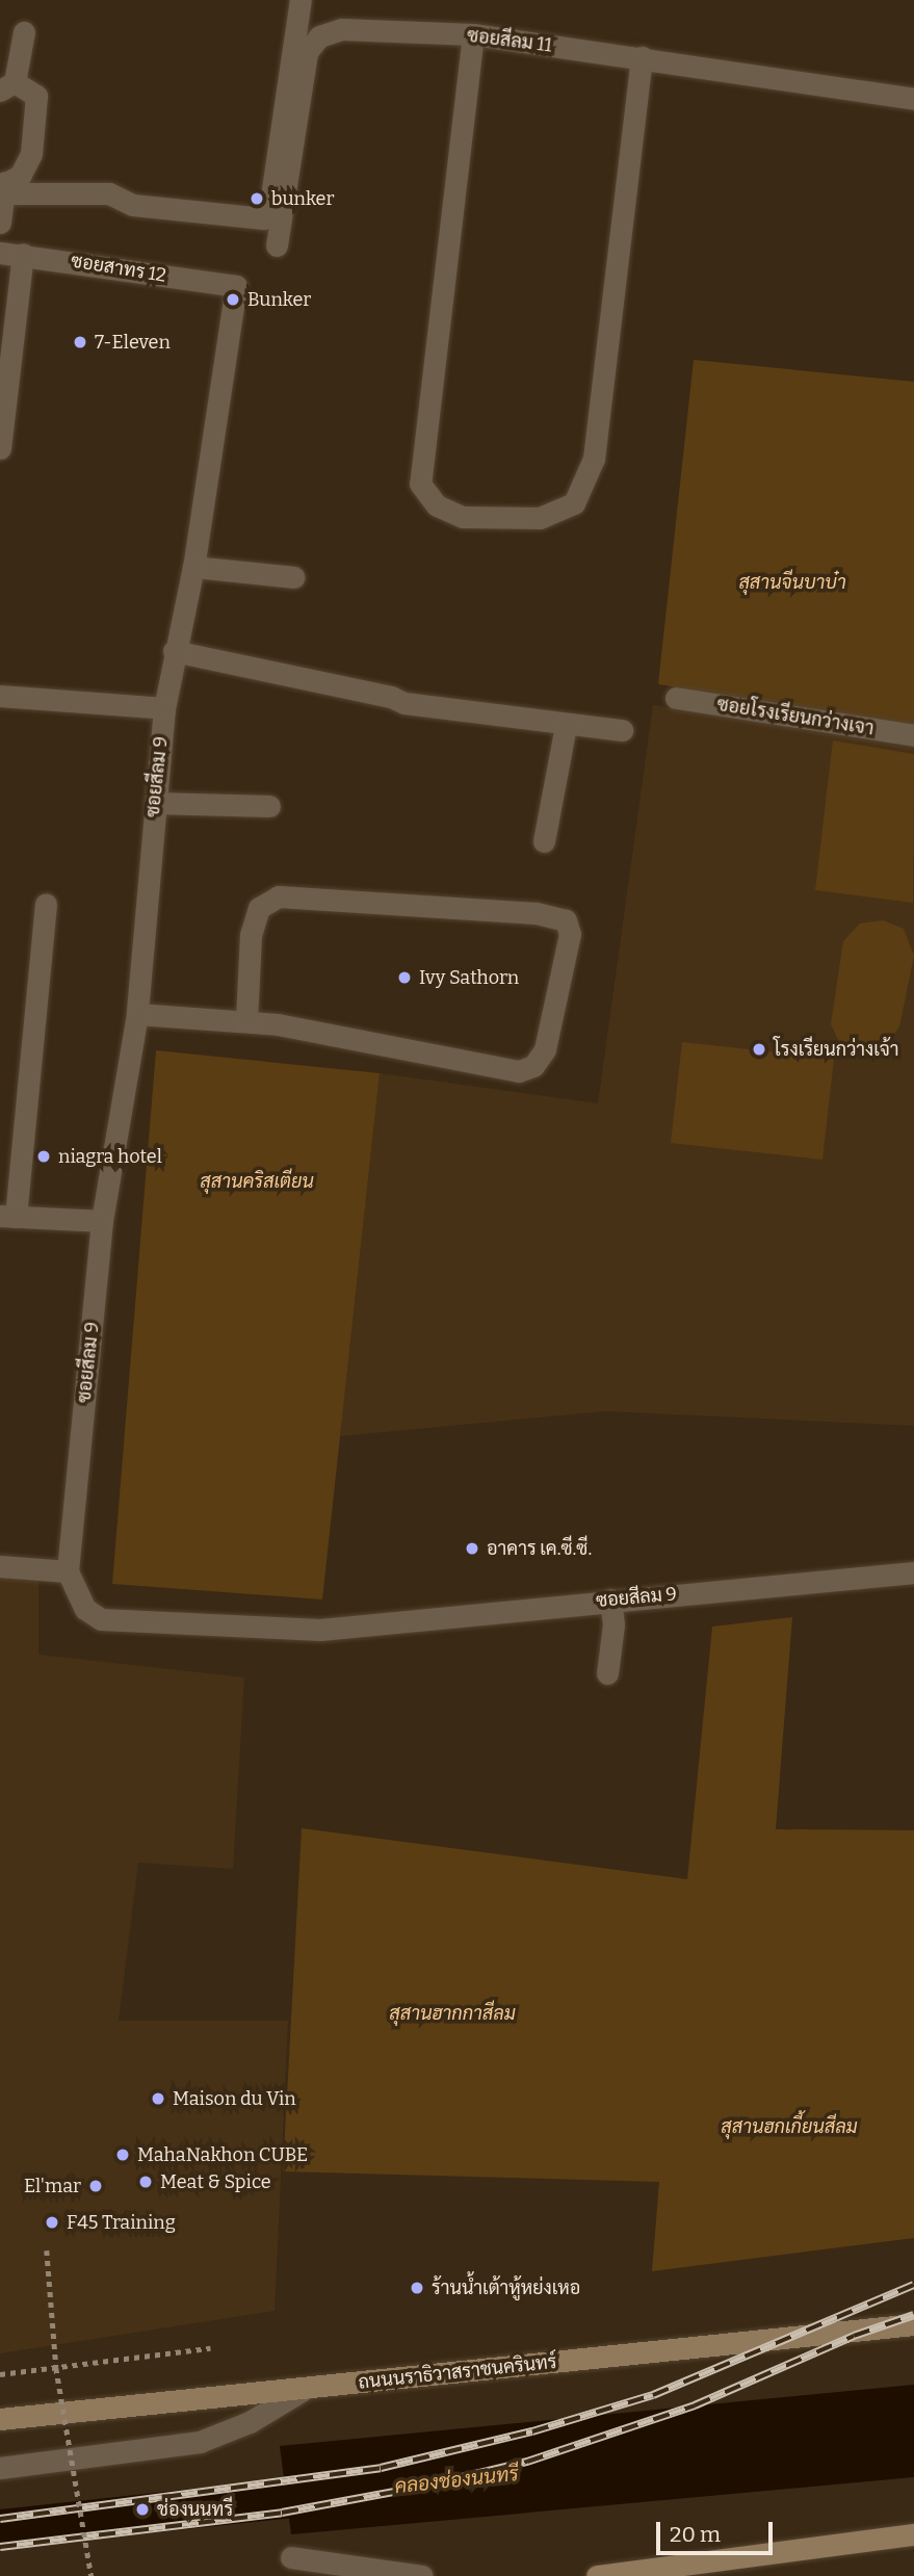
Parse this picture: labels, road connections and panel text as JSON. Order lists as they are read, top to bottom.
{
  "streets": {
    "main road": ["ถนนนราธิวาสราชนครินทร์"],
    "street": [
      "ซอยสีลม 11",
      "ซอยสาทร 12",
      "ซอยโรงเรียนกว่างเจา",
      "ซอยสีลม 9"
    ]
  },
  "crossings": [
    ["ซอยสาทร 12", "ซอยสีลม 9"]
  ],
  "water": ["คลองช่องนนทรี"],
  "parks": [
    "สุสานจีนบาบ๋า",
    "สุสานคริสเตียน",
    "สุสานฮากกาสีลม",
    "สุสานฮกเกี้ยนสีลม"
  ],
  "places": [
    "bunker",
    "Bunker",
    "7-Eleven",
    "Ivy Sathorn",
    "โรงเรียนกว่างเจ้า",
    "niagra hotel",
    "อาคาร เค.ซี.ซี.",
    "Maison du Vin",
    "MahaNakhon CUBE",
    "Meat & Spice",
    "El'mar",
    "F45 Training",
    "ร้านน้ำเต้าหู้หย่งเหอ",
    "ช่องนนทรี"
  ],
  "scale_bar": "20 m"
}
